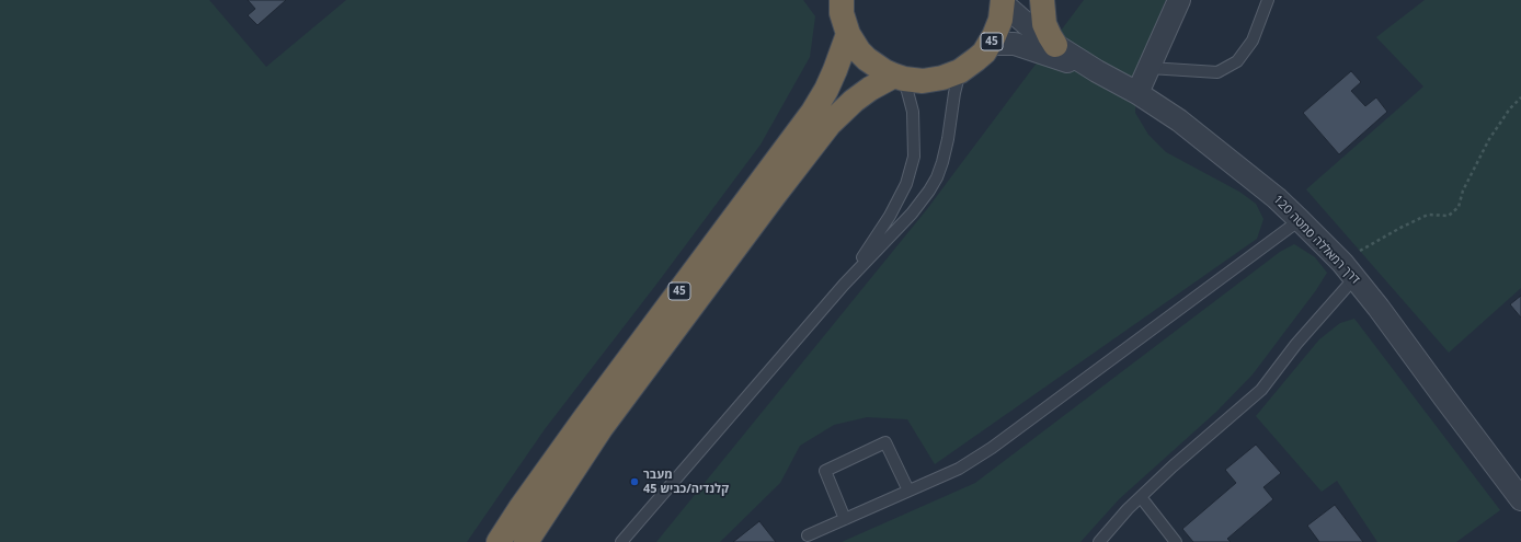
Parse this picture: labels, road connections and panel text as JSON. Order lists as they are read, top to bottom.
{
  "streets": {
    "highway": ["45"],
    "street": ["דרך רמאללה סמטה 120"]
  },
  "crossings": [
    ["45", "דרך רמאללה סמטה 120"]
  ],
  "places": ["מעבר קלנדיה/כביש 45"]
}
